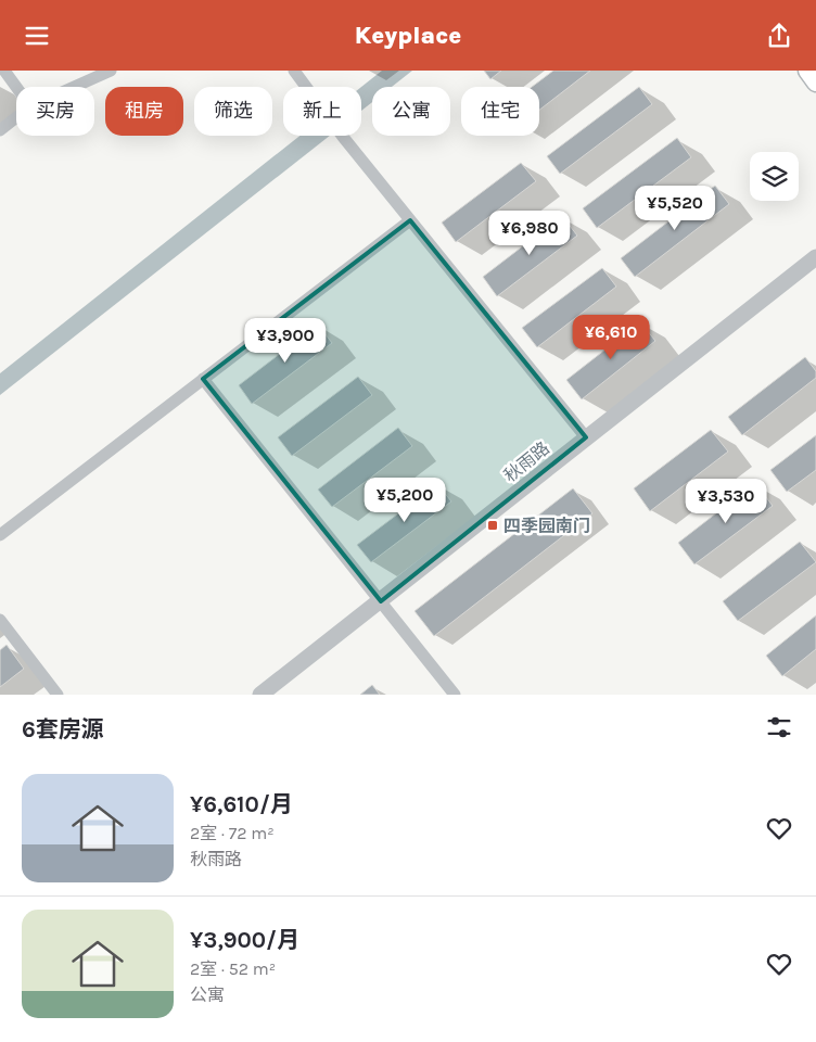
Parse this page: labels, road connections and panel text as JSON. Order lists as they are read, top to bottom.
{
  "streets": {
    "street": ["秋雨路"]
  },
  "places": {
    "transit": ["四季园南门"]
  },
  "page": {
    "header": "Keyplace",
    "chip": [
      "买房",
      "租房",
      "筛选",
      "新上",
      "公寓",
      "住宅"
    ],
    "price": [
      "¥5,520",
      "¥6,980",
      "¥6,610",
      "¥3,900",
      "¥5,200",
      "¥3,530"
    ],
    "heading": "6套房源",
    "list": [
      {
        "name": "¥6,610/月",
        "note": "2室 · 72 m² · 秋雨路"
      },
      {
        "name": "¥3,900/月",
        "note": "2室 · 52 m² · 公寓"
      }
    ]
  }
}
